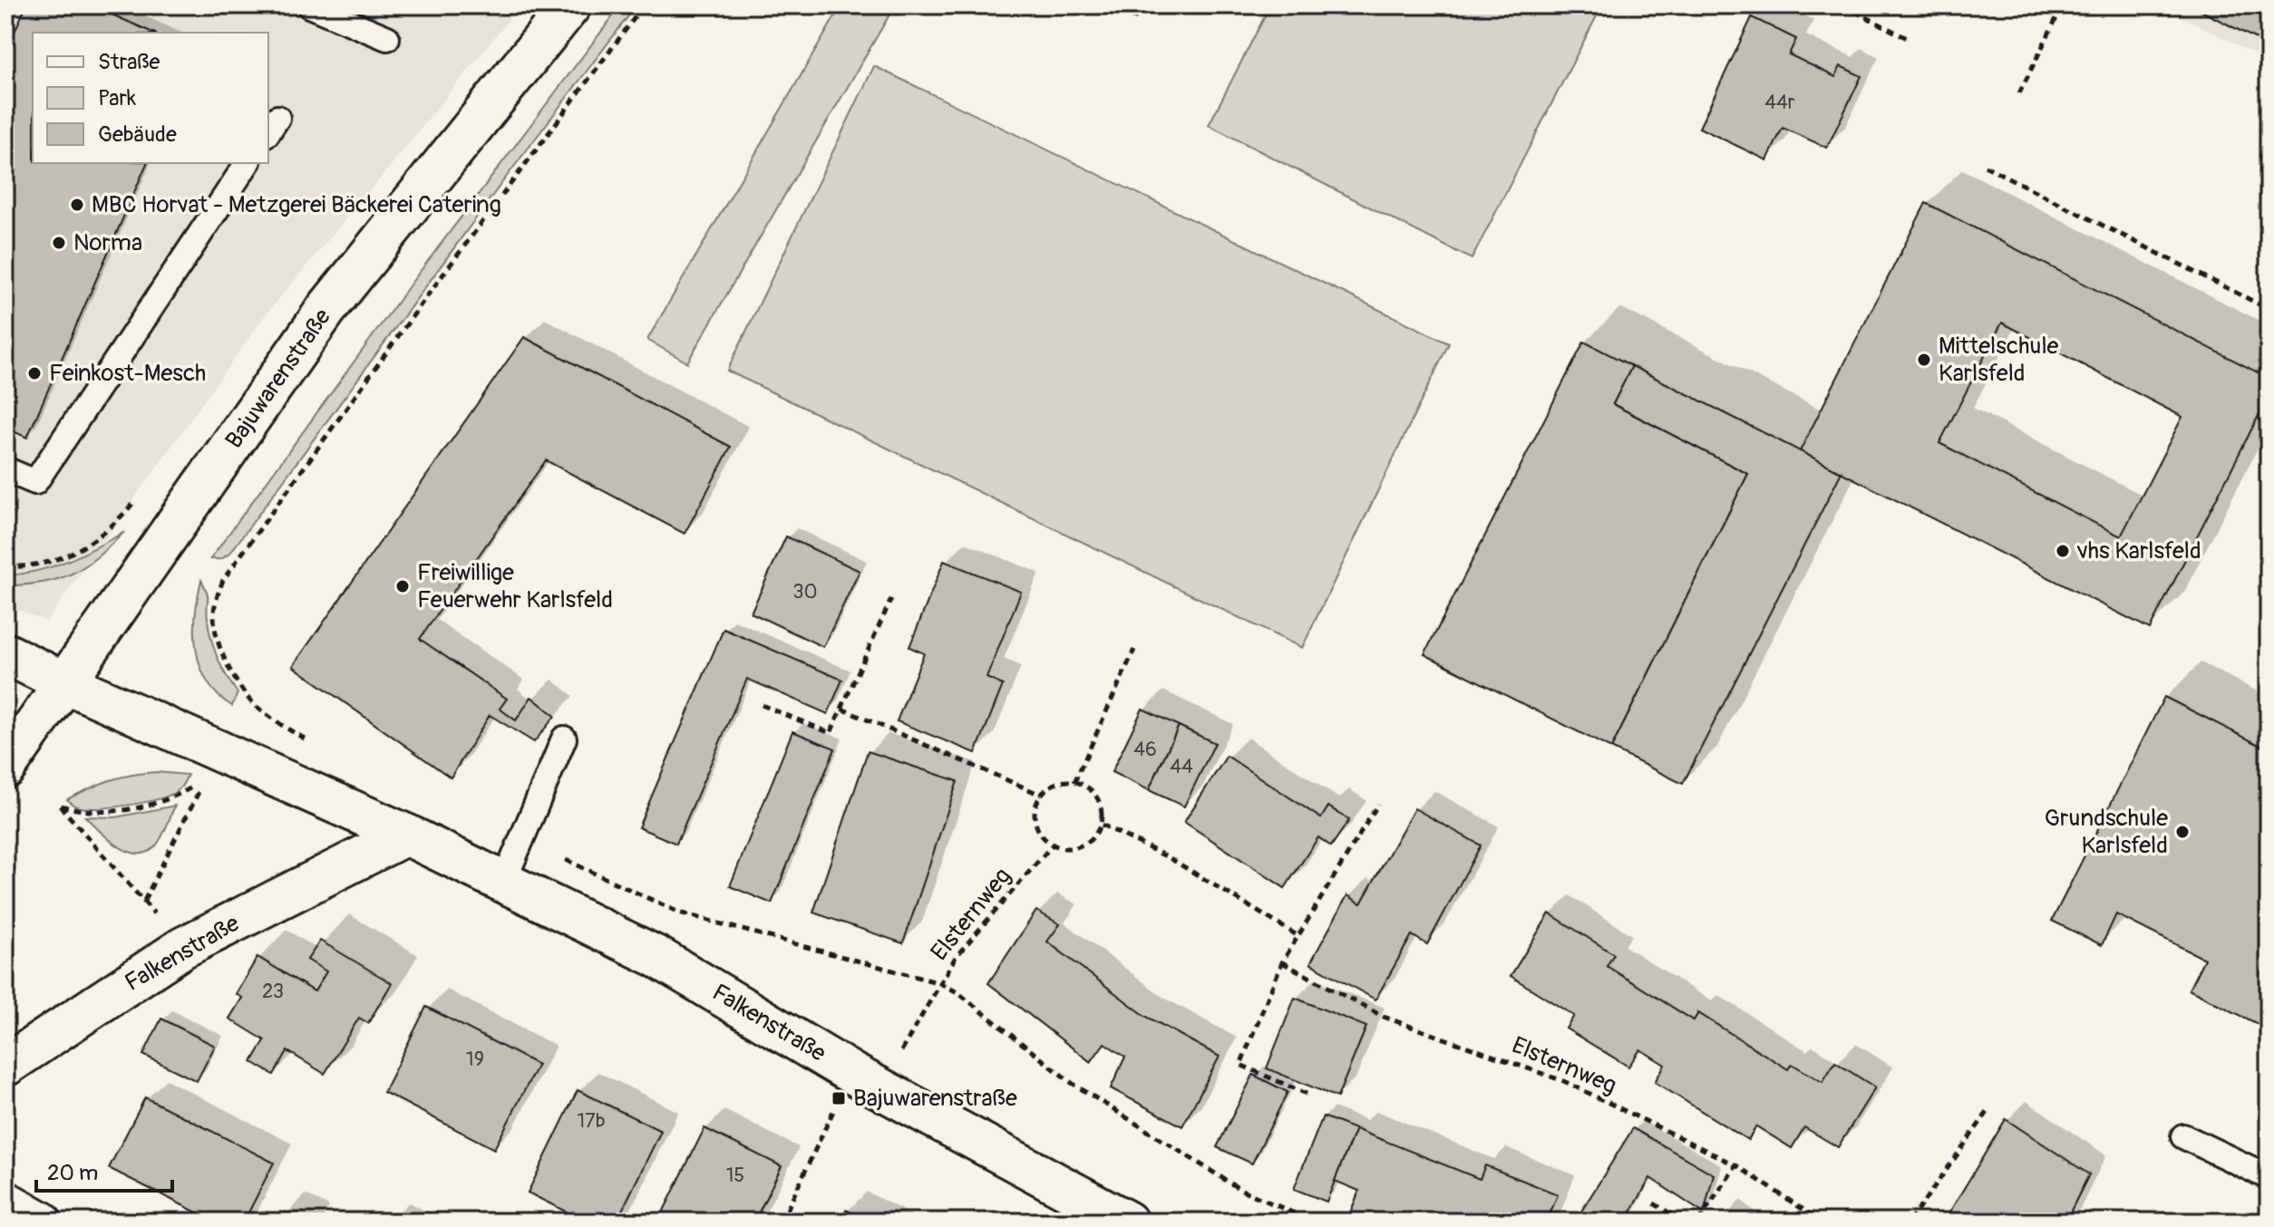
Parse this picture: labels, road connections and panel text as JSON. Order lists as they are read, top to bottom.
{
  "streets": {
    "street": ["Bajuwarenstraße", "Falkenstraße"],
    "path": ["Elsternweg"]
  },
  "crossings": [
    ["Bajuwarenstraße", "Falkenstraße"],
    ["Elsternweg", "Falkenstraße"]
  ],
  "places": {
    "other": [
      "MBC Horvat - Metzgerei Bäckerei Catering",
      "Norma",
      "Mittelschule Karlsfeld",
      "Feinkost-Mesch",
      "vhs Karlsfeld",
      "Freiwillige Feuerwehr Karlsfeld",
      "Grundschule Karlsfeld"
    ],
    "transit": ["Bajuwarenstraße"]
  },
  "house_numbers": [
    "44r",
    "30",
    "46",
    "44",
    "23",
    "19",
    "17b",
    "15"
  ],
  "legend": ["Straße", "Park", "Gebäude"],
  "scale_bar": "20 m"
}
